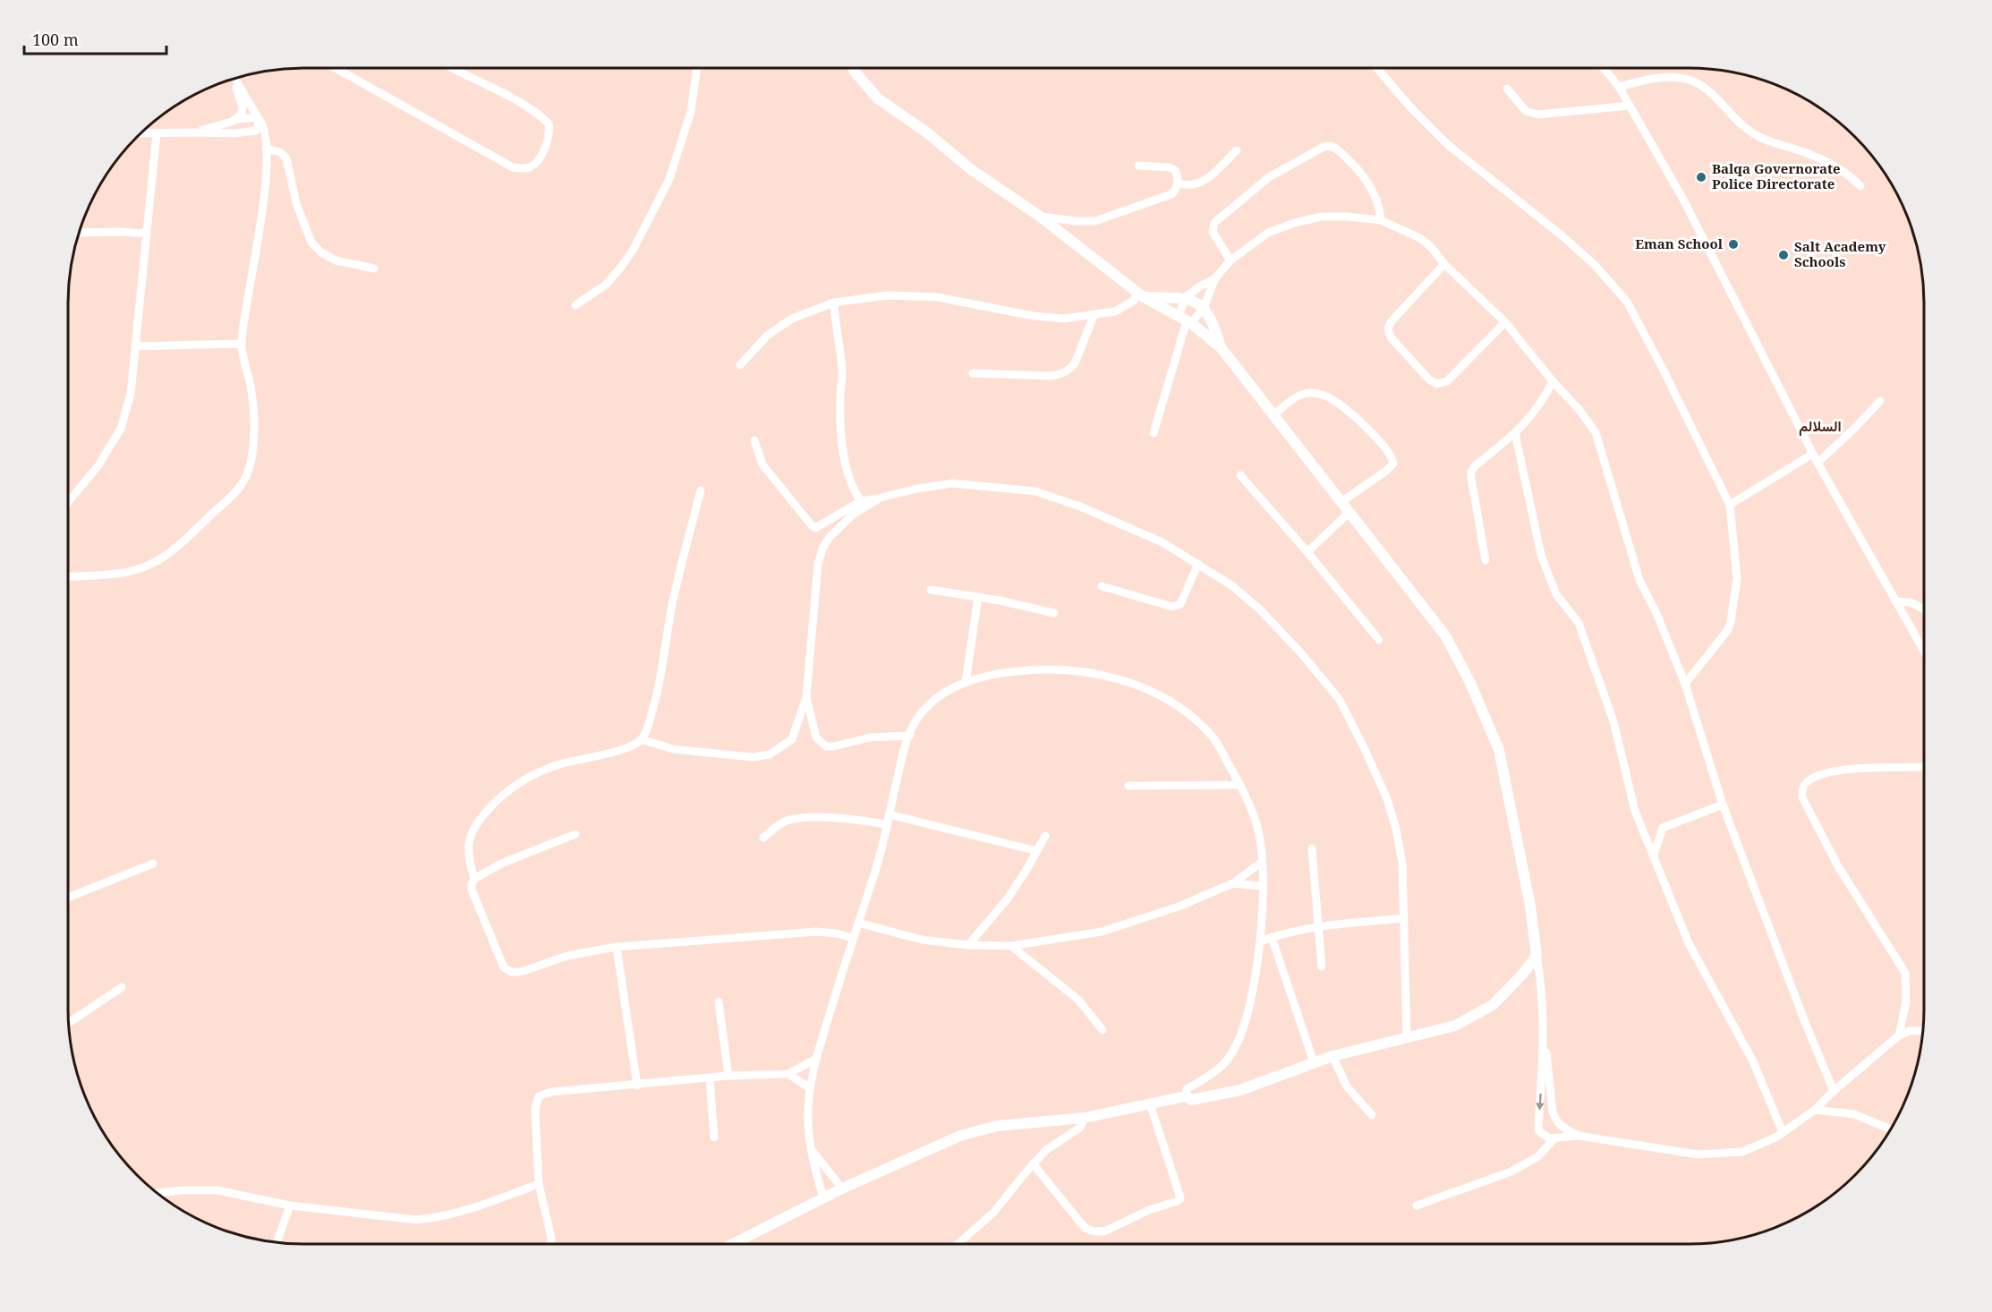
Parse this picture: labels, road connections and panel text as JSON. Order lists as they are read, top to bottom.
{
  "districts": ["السلالم"],
  "places": ["Balqa Governorate Police Directorate", "Eman School", "Salt Academy Schools"],
  "scale_bar": "100 m"
}
